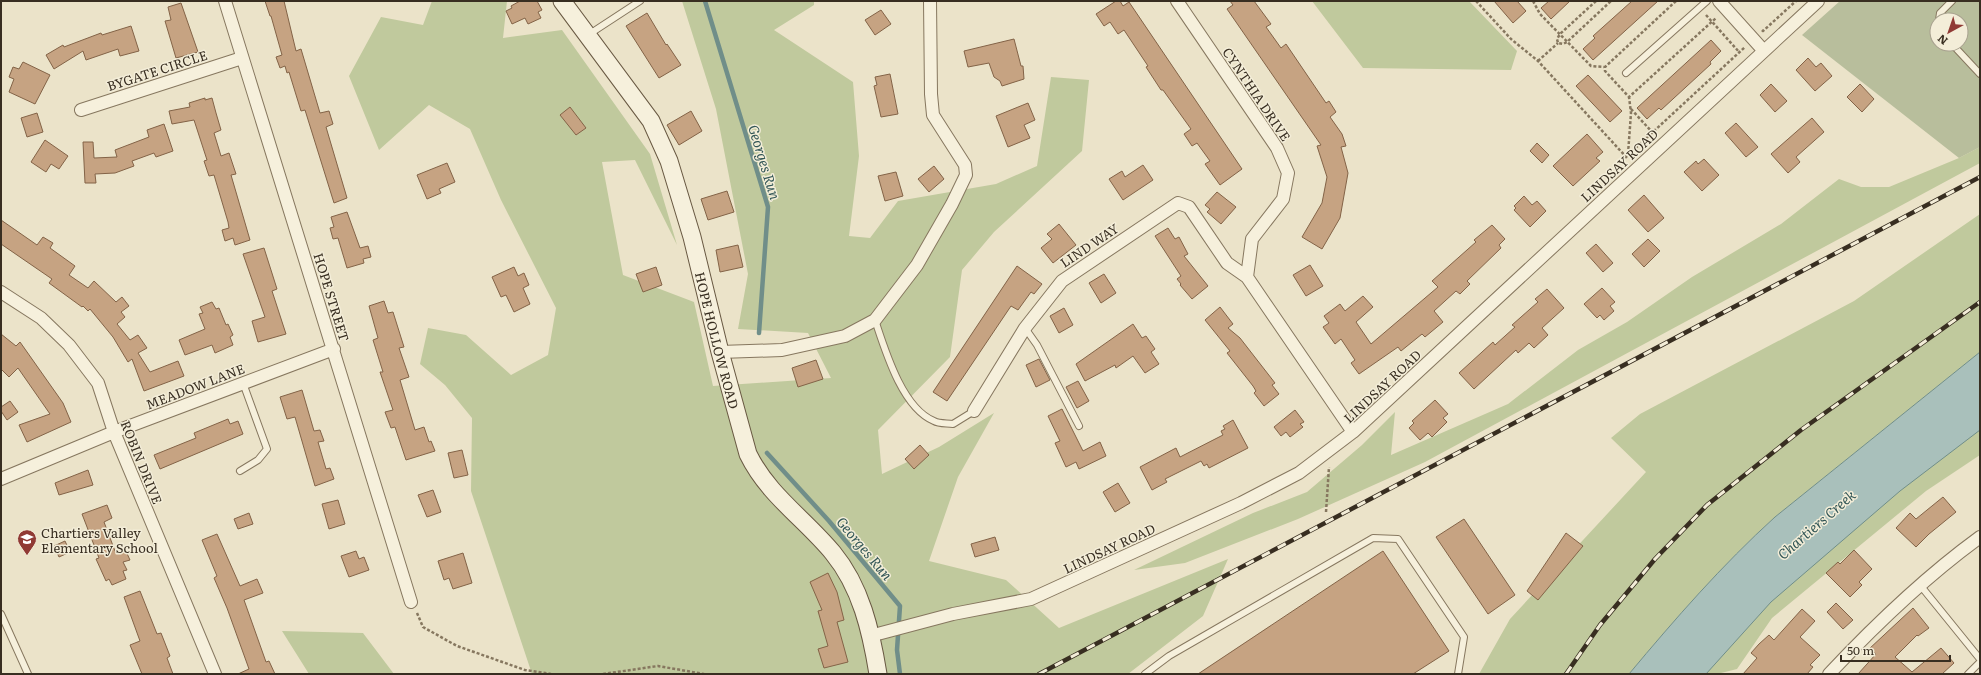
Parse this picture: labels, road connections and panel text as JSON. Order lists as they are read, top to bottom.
{
  "streets": {
    "main road": ["HOPE HOLLOW ROAD"],
    "street": [
      "BYGATE CIRCLE",
      "CYNTHIA DRIVE",
      "LINDSAY ROAD",
      "LIND WAY",
      "HOPE STREET",
      "MEADOW LANE",
      "ROBIN DRIVE"
    ]
  },
  "crossings": [
    ["BYGATE CIRCLE", "HOPE STREET"],
    ["CYNTHIA DRIVE", "LIND WAY"],
    ["LINDSAY ROAD", "HOPE HOLLOW ROAD"],
    ["HOPE STREET", "MEADOW LANE"],
    ["MEADOW LANE", "ROBIN DRIVE"]
  ],
  "water": ["Georges Run", "Chartiers Creek"],
  "places": {
    "school or university": ["Chartiers Valley Elementary School"]
  },
  "scale_bar": "50 m",
  "north": "bottom left"
}
